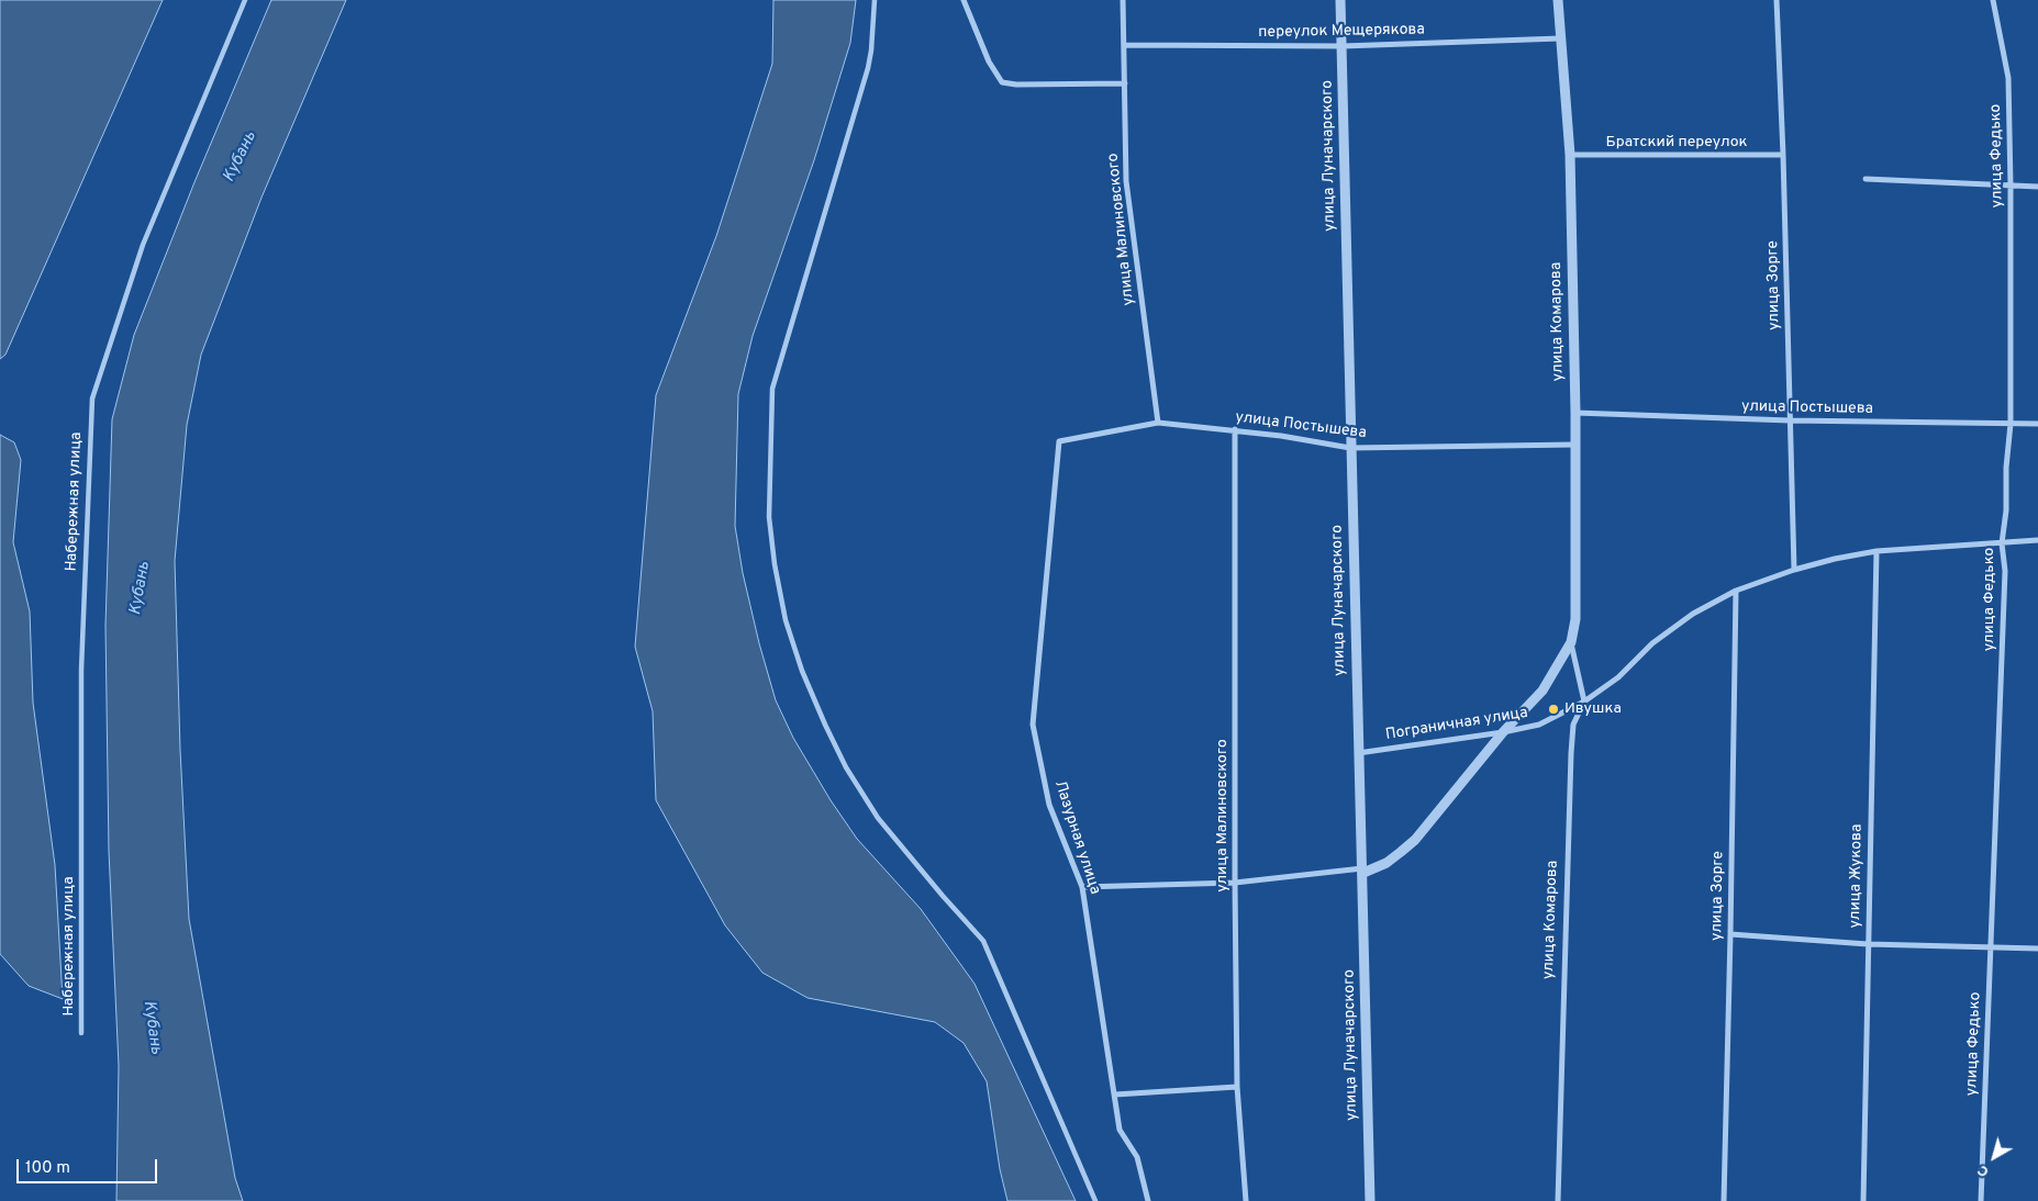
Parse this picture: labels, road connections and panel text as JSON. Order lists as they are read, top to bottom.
{
  "streets": {
    "street": [
      "переулок Мещерякова",
      "Братский переулок",
      "улица Луначарского",
      "улица Федько",
      "улица Малиновского",
      "улица Зорге",
      "улица Комарова",
      "улица Постышева",
      "Набережная улица",
      "Пограничная улица",
      "Лазурная улица",
      "улица Жукова"
    ]
  },
  "crossings": [
    ["переулок Мещерякова", "улица Луначарского"],
    ["переулок Мещерякова", "улица Малиновского"],
    ["переулок Мещерякова", "улица Комарова"],
    ["Братский переулок", "улица Зорге"],
    ["Братский переулок", "улица Комарова"],
    ["улица Луначарского", "улица Комарова"],
    ["улица Луначарского", "улица Постышева"],
    ["улица Луначарского", "Пограничная улица"],
    ["улица Федько", "улица Постышева"],
    ["улица Федько", "Пограничная улица"],
    ["улица Малиновского", "улица Постышева"],
    ["улица Зорге", "улица Постышева"],
    ["улица Зорге", "Пограничная улица"],
    ["улица Комарова", "улица Постышева"],
    ["улица Комарова", "Пограничная улица"],
    ["улица Постышева", "Лазурная улица"],
    ["Пограничная улица", "улица Жукова"]
  ],
  "water": ["Кубань"],
  "places": ["Ивушка"],
  "scale_bar": "100 m",
  "north": "bottom left"
}
